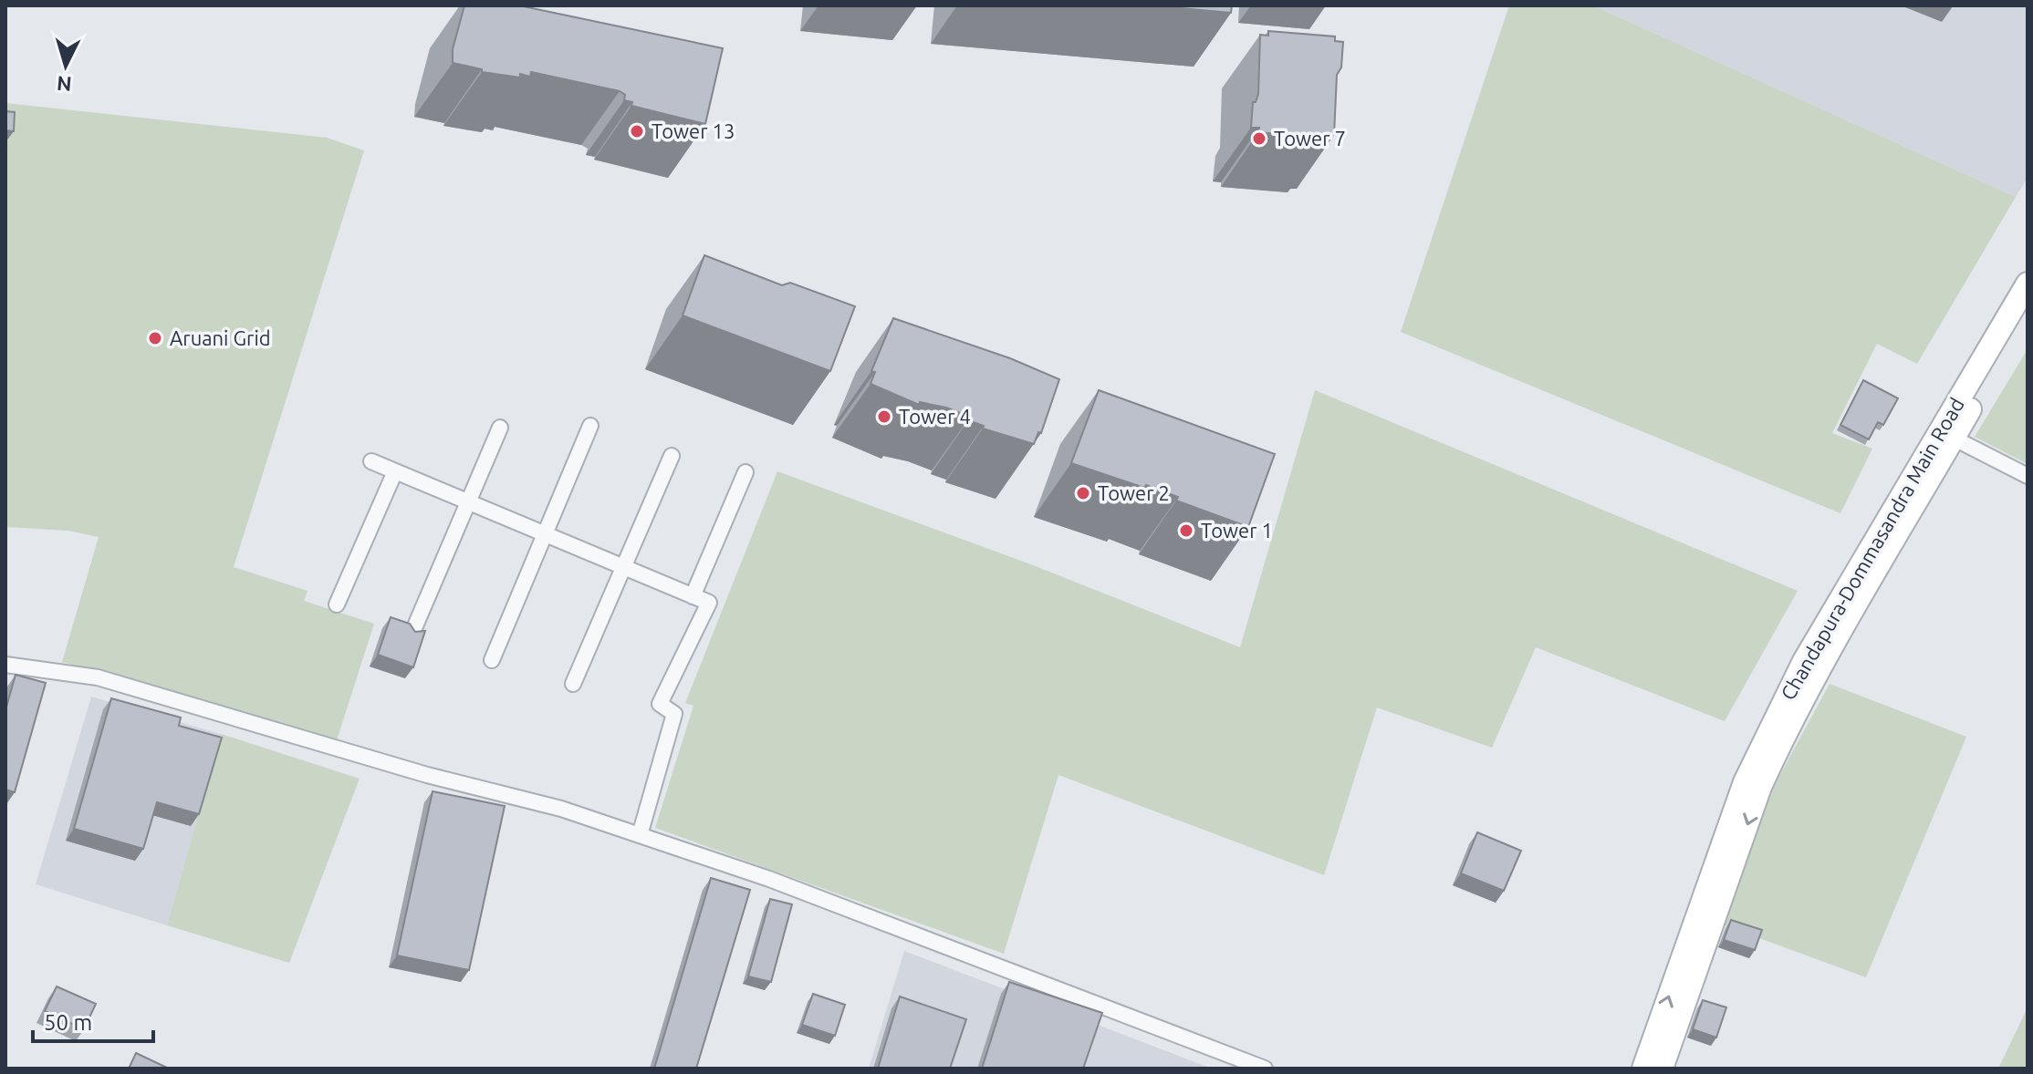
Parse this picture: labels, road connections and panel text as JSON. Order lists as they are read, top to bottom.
{
  "streets": {
    "main road": ["Chandapura-Dommasandra Main Road"]
  },
  "places": [
    "Tower 13",
    "Tower 7",
    "Aruani Grid",
    "Tower 4",
    "Tower 2",
    "Tower 1"
  ],
  "scale_bar": "50 m",
  "north": "bottom"
}
